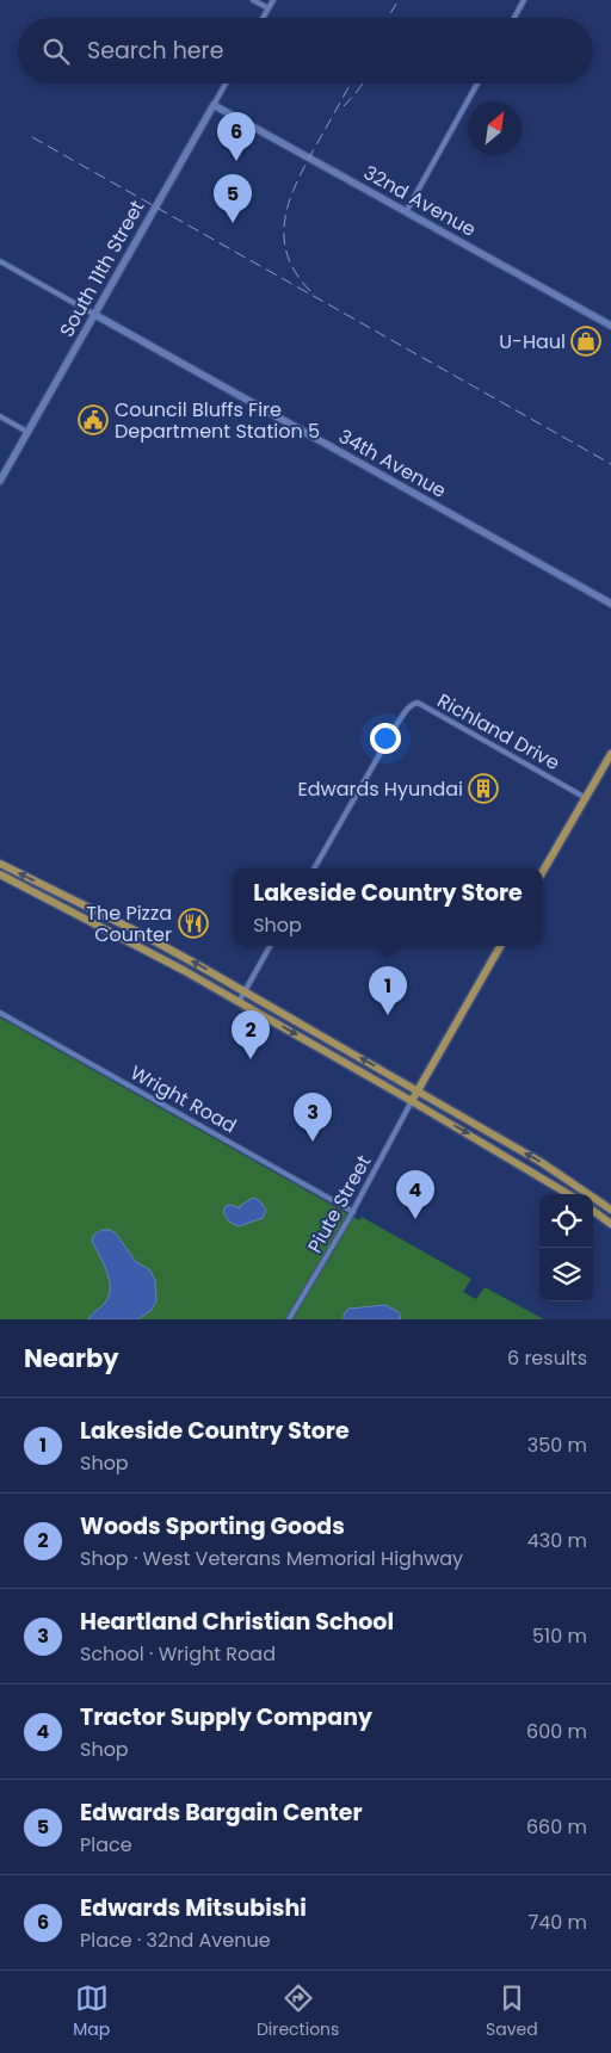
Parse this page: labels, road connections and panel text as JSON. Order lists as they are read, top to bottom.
{
  "streets": {
    "street": [
      "32nd Avenue",
      "South 11th Street",
      "34th Avenue",
      "Richland Drive",
      "Wright Road",
      "Piute Street"
    ]
  },
  "crossings": [
    ["32nd Avenue", "South 11th Street"],
    ["South 11th Street", "34th Avenue"],
    ["Wright Road", "Piute Street"]
  ],
  "places": {
    "shop": ["U-Haul"],
    "public building": ["Council Bluffs Fire Department Station 5"],
    "building": ["Edwards Hyundai"],
    "restaurant": ["The Pizza Counter"]
  },
  "north": "top right",
  "page": {
    "search": "Search here",
    "pins": [
      "6",
      "5",
      "1",
      "2",
      "3",
      "4"
    ],
    "popup": ["Lakeside Country Store", "Shop"],
    "heading": ["Nearby", "6 results"],
    "list": [
      {
        "mark": "1",
        "name": "Lakeside Country Store",
        "note": "Shop",
        "value": "350 m"
      },
      {
        "mark": "2",
        "name": "Woods Sporting Goods",
        "note": "Shop · West Veterans Memorial Highway",
        "value": "430 m"
      },
      {
        "mark": "3",
        "name": "Heartland Christian School",
        "note": "School · Wright Road",
        "value": "510 m"
      },
      {
        "mark": "4",
        "name": "Tractor Supply Company",
        "note": "Shop",
        "value": "600 m"
      },
      {
        "mark": "5",
        "name": "Edwards Bargain Center",
        "note": "Place",
        "value": "660 m"
      },
      {
        "mark": "6",
        "name": "Edwards Mitsubishi",
        "note": "Place · 32nd Avenue",
        "value": "740 m"
      }
    ],
    "nav": ["Map", "Directions", "Saved"]
  }
}
